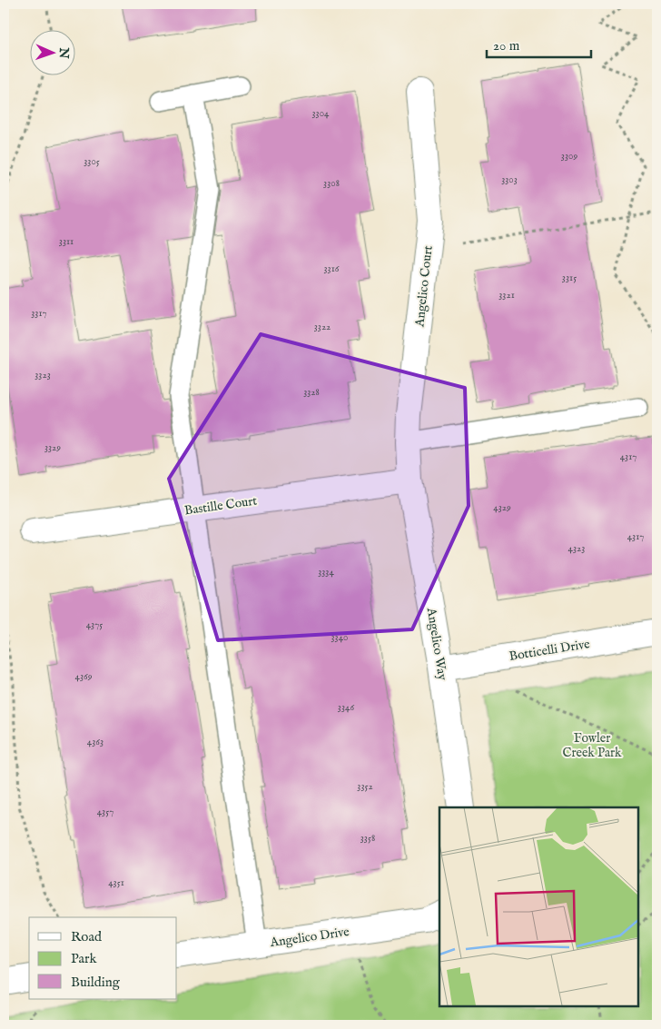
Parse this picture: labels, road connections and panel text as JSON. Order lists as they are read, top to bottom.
{
  "streets": {
    "street": [
      "Angelico Court",
      "Bastille Court",
      "Angelico Way",
      "Botticelli Drive",
      "Angelico Drive"
    ]
  },
  "crossings": [
    ["Angelico Court", "Bastille Court"],
    ["Angelico Court", "Angelico Way"],
    ["Bastille Court", "Angelico Way"],
    ["Angelico Way", "Botticelli Drive"]
  ],
  "parks": ["Fowler Creek Park"],
  "house_numbers": [
    "3304",
    "3309",
    "3305",
    "3303",
    "3308",
    "3311",
    "3316",
    "3315",
    "3321",
    "3317",
    "3322",
    "3323",
    "3328",
    "3329",
    "4317",
    "4329",
    "4317",
    "4323",
    "3334",
    "4375",
    "3340",
    "4369",
    "3346",
    "4363",
    "3352",
    "4357",
    "3358",
    "4351"
  ],
  "legend": ["Road", "Park", "Building"],
  "scale_bar": "20 m",
  "north": "right"
}
